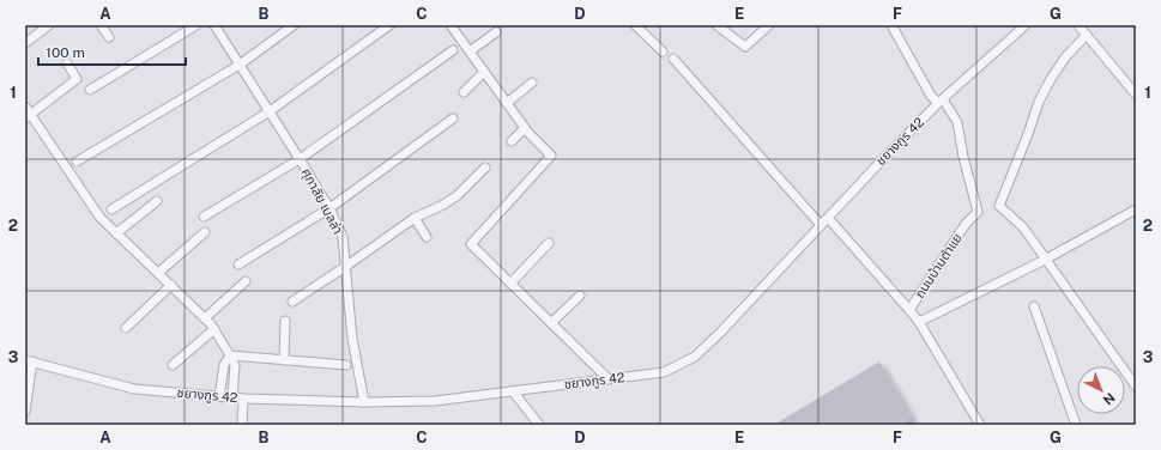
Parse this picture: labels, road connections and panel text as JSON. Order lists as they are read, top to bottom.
{
  "streets": {
    "street": ["ชยางกูร 42", "ศุภาลัย เบลล่า", "ถนนบ้านตำแย"]
  },
  "crossings": [
    ["ชยางกูร 42", "ศุภาลัย เบลล่า"],
    ["ชยางกูร 42", "ถนนบ้านตำแย"]
  ],
  "scale_bar": "100 m",
  "north": "bottom right",
  "grid": {
    "columns": [
      "A",
      "B",
      "C",
      "D",
      "E",
      "F",
      "G"
    ],
    "rows": ["1", "2", "3"]
  }
}
